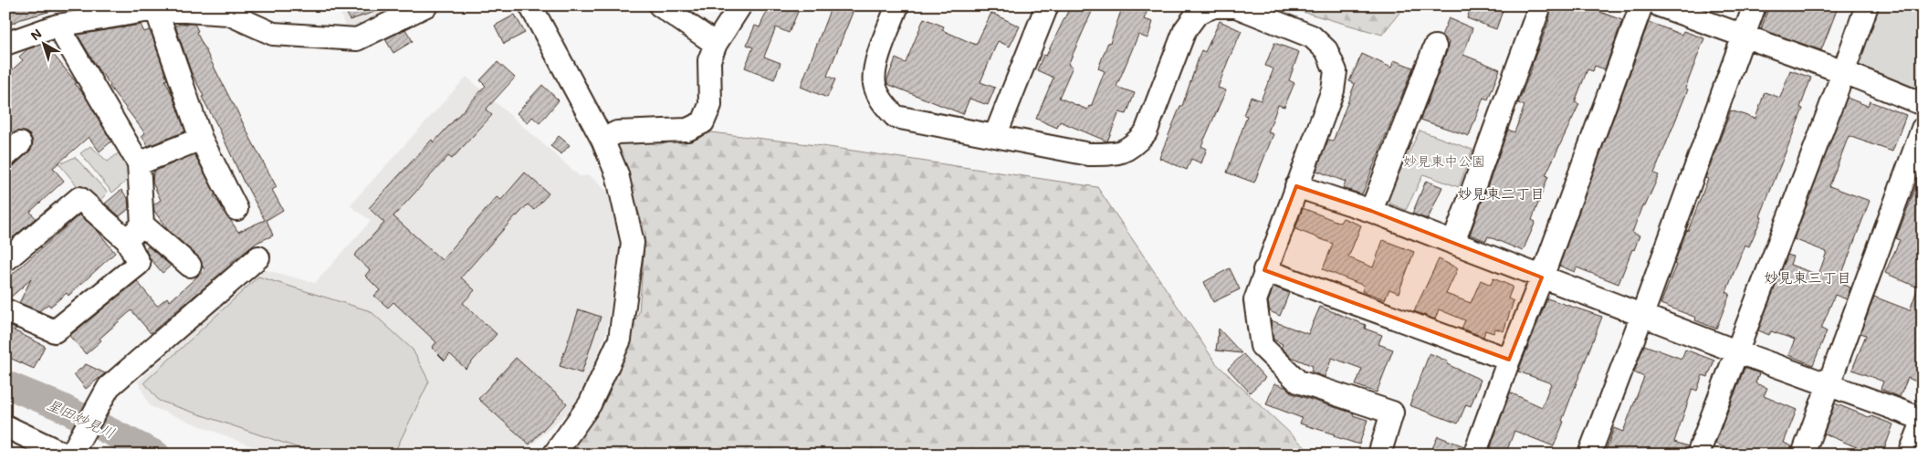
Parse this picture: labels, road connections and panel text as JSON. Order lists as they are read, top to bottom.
{
  "districts": ["妙見東二丁目", "妙見東三丁目"],
  "water": ["星田妙見川"],
  "parks": ["妙見東中公園"],
  "north": "top left"
}
